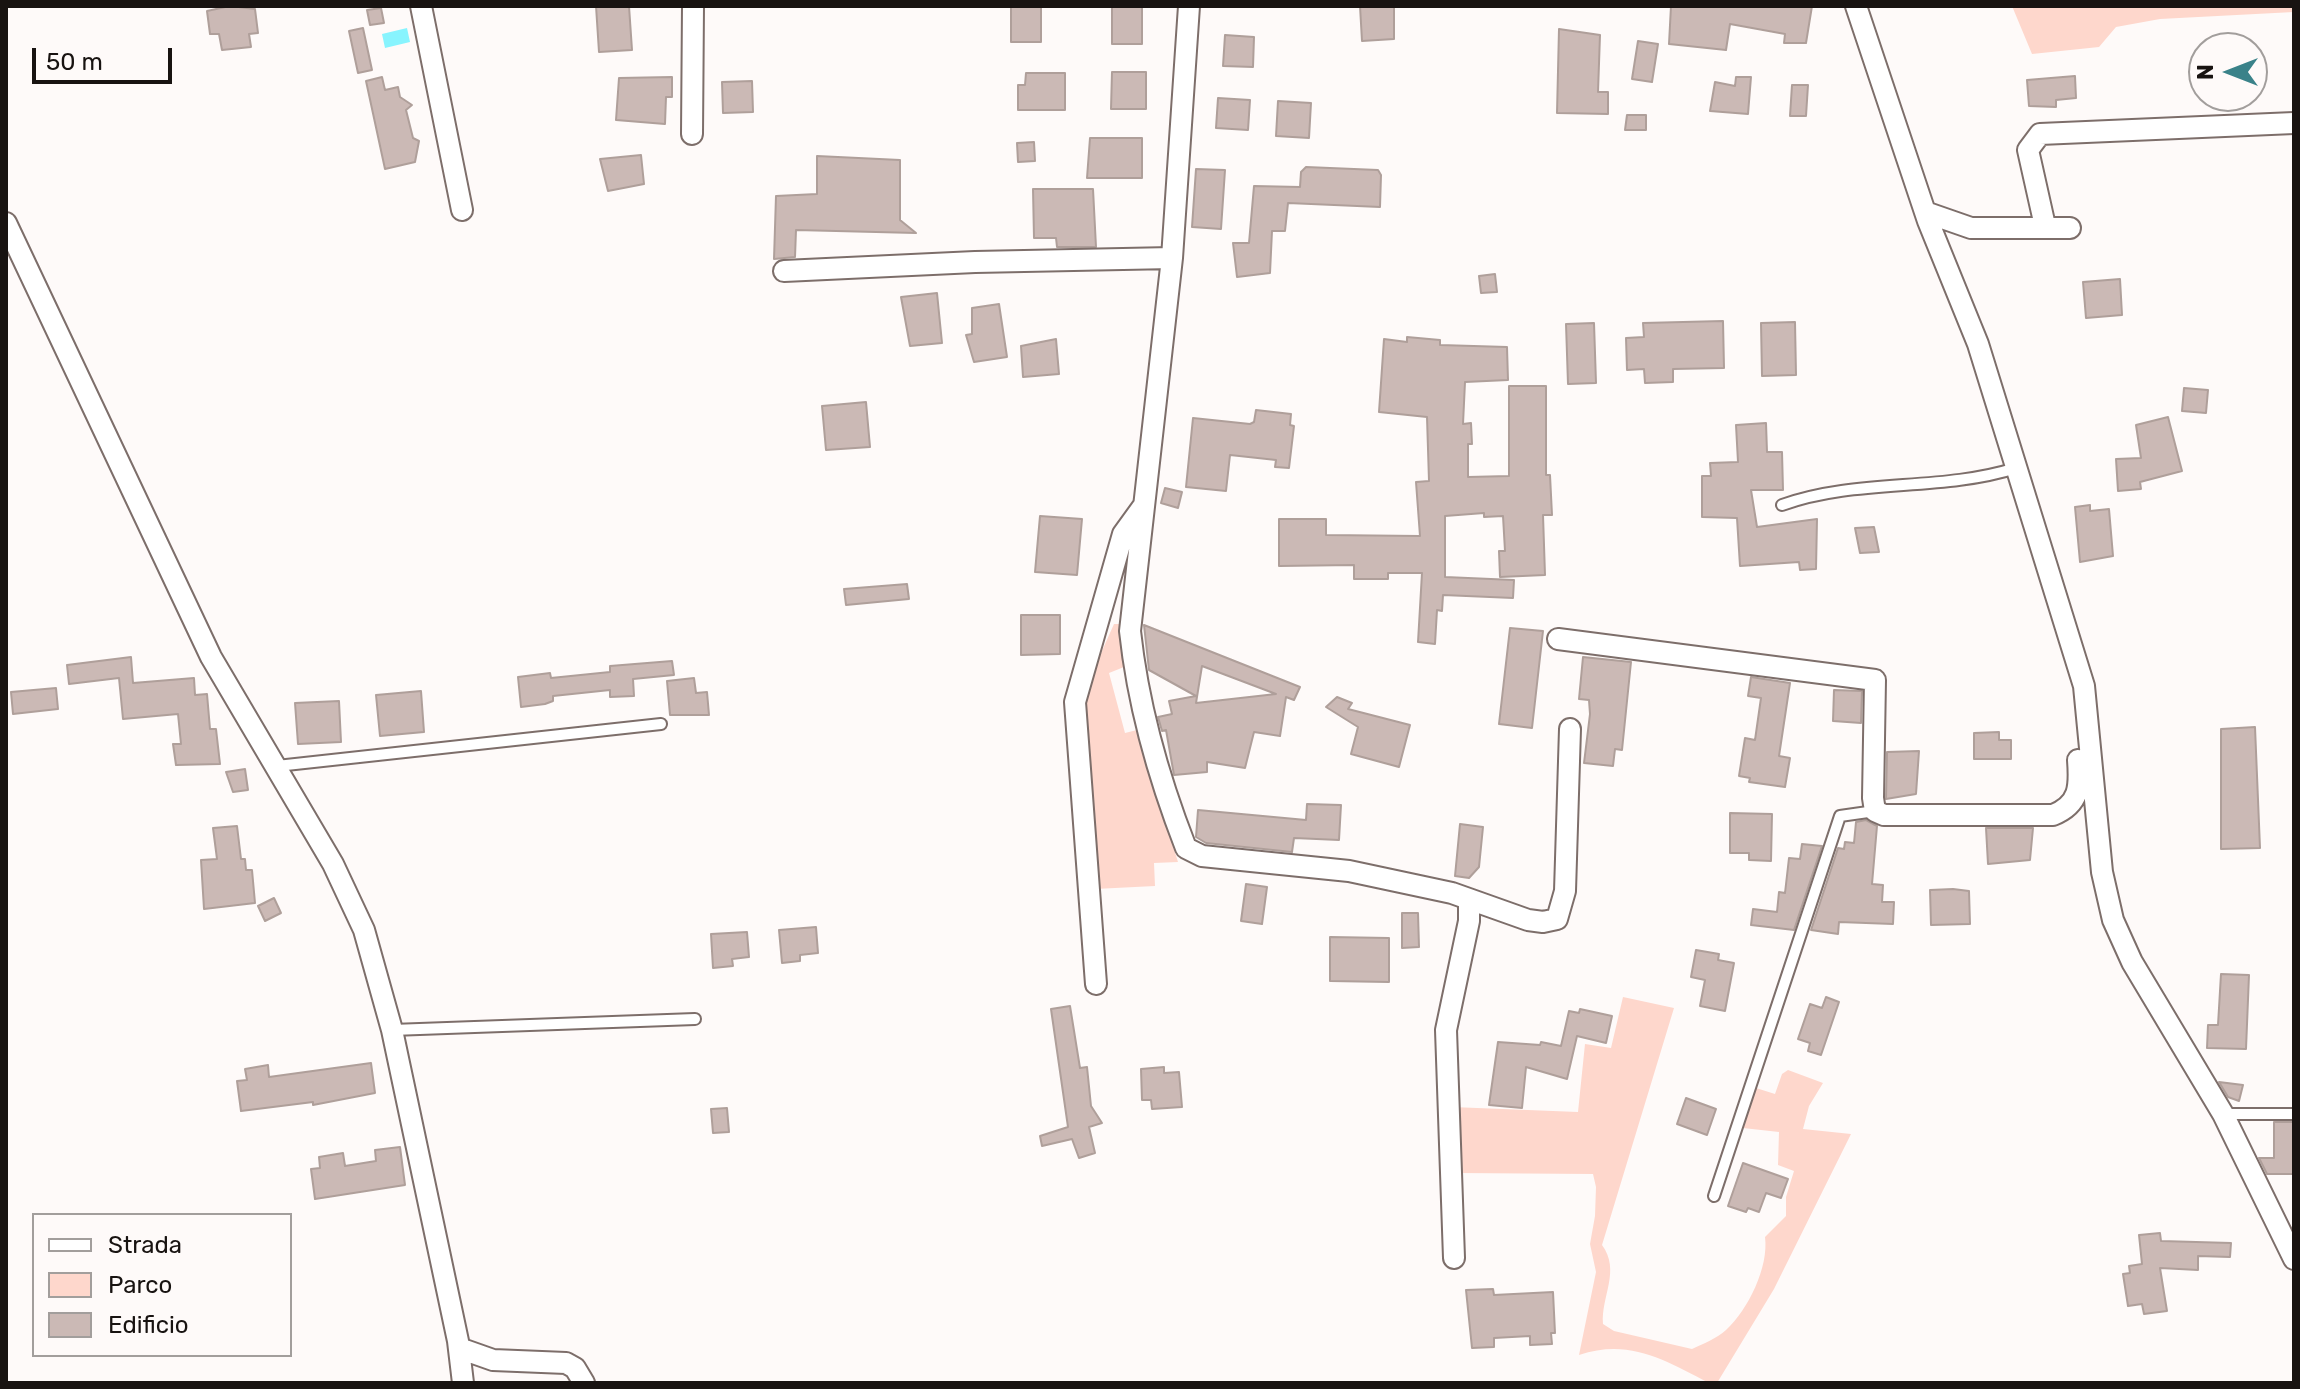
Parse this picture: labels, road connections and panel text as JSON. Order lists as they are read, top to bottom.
{
  "legend": ["Strada", "Parco", "Edificio"],
  "scale_bar": "50 m",
  "north": "left"
}
